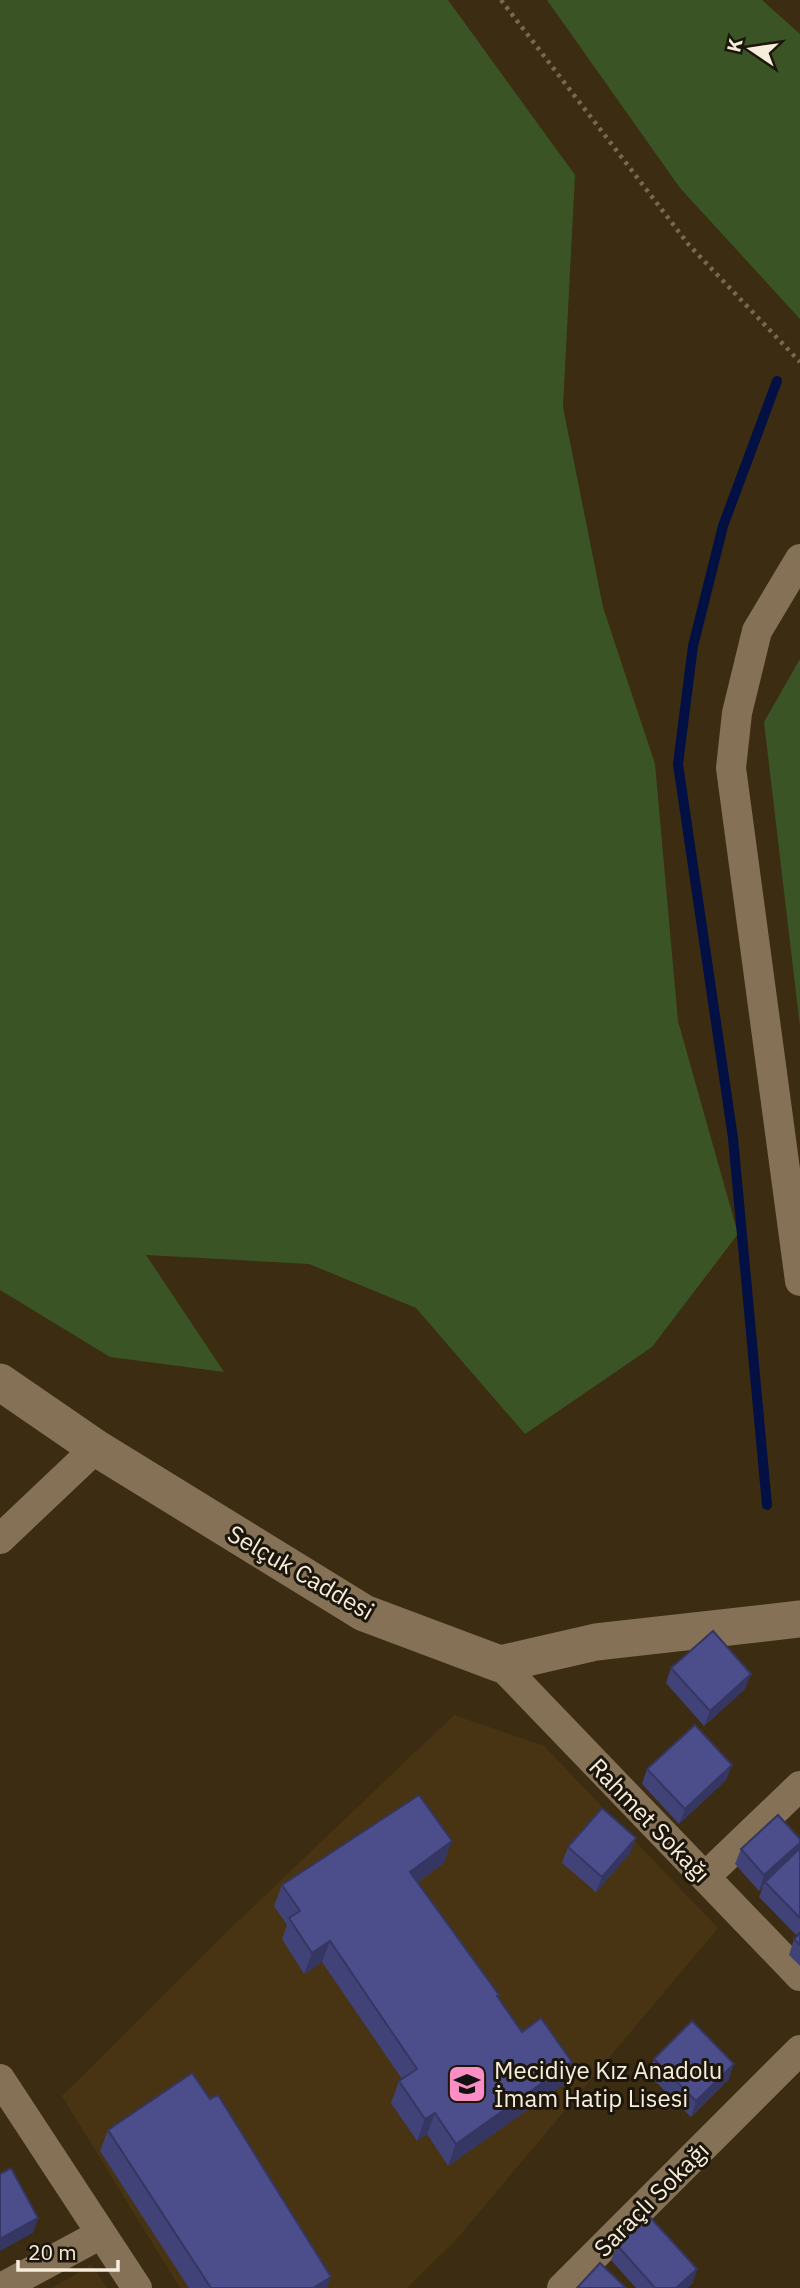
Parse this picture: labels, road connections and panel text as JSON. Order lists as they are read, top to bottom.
{
  "streets": {
    "street": ["Selçuk Caddesi", "Rahmet Sokağı", "Saraçlı Sokağı"]
  },
  "crossings": [
    ["Selçuk Caddesi", "Rahmet Sokağı"]
  ],
  "places": {
    "school or university": ["Mecidiye Kız Anadolu İmam Hatip Lisesi"]
  },
  "scale_bar": "20 m",
  "north": "left"
}
